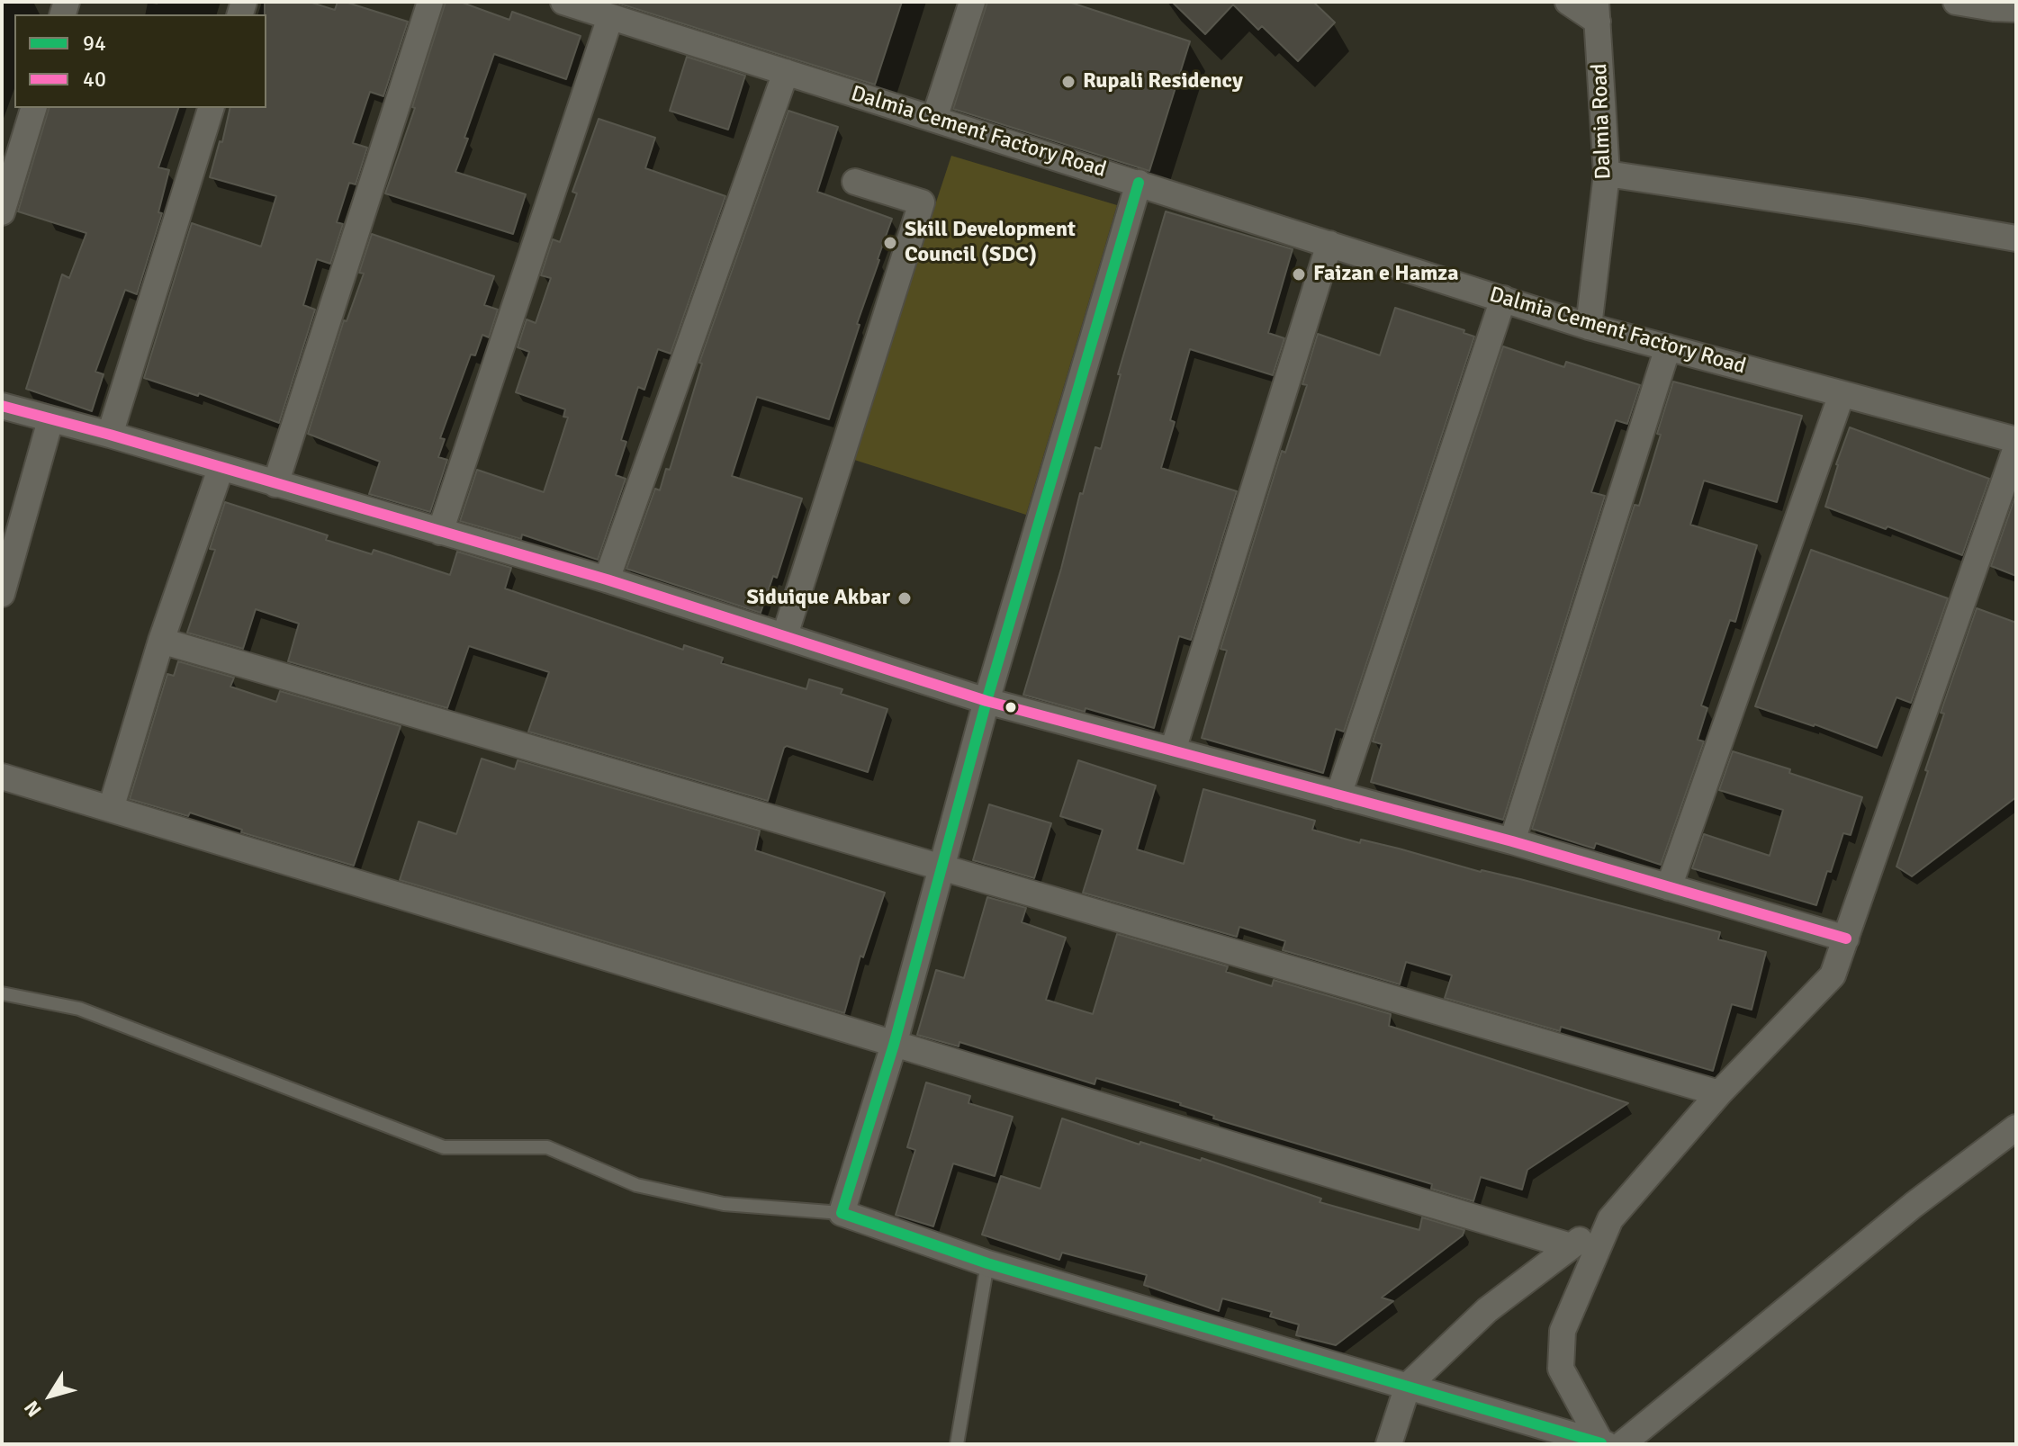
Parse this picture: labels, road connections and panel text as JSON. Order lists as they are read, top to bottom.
{
  "streets": {
    "street": ["Dalmia Road", "Dalmia Cement Factory Road"]
  },
  "crossings": [
    ["Dalmia Road", "Dalmia Cement Factory Road"]
  ],
  "places": [
    "Rupali Residency",
    "Skill Development Council (SDC)",
    "Faizan e Hamza",
    "Siduique Akbar"
  ],
  "lines": ["transit line 94", "transit line 40"],
  "legend": ["94", "40"],
  "north": "bottom left"
}
